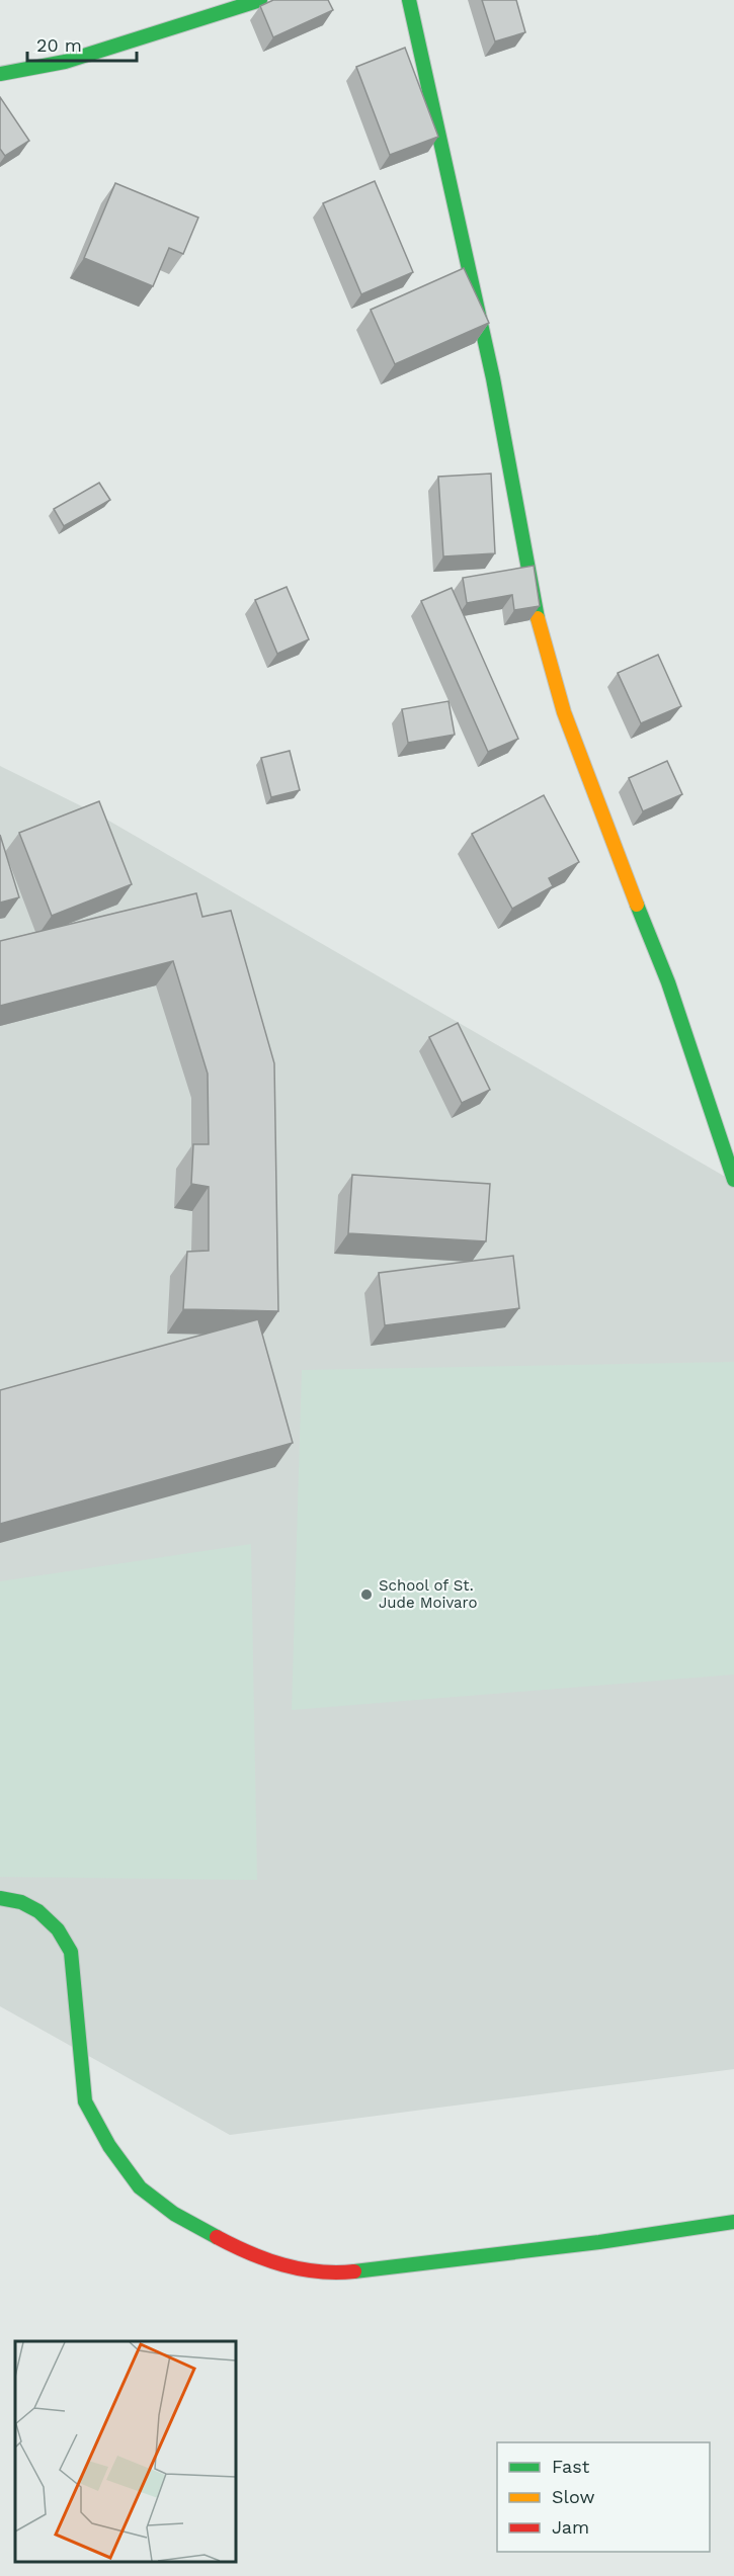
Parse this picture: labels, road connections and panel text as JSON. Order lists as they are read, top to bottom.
{
  "places": ["School of St. Jude Moivaro"],
  "legend": ["Fast", "Slow", "Jam"],
  "scale_bar": "20 m"
}
